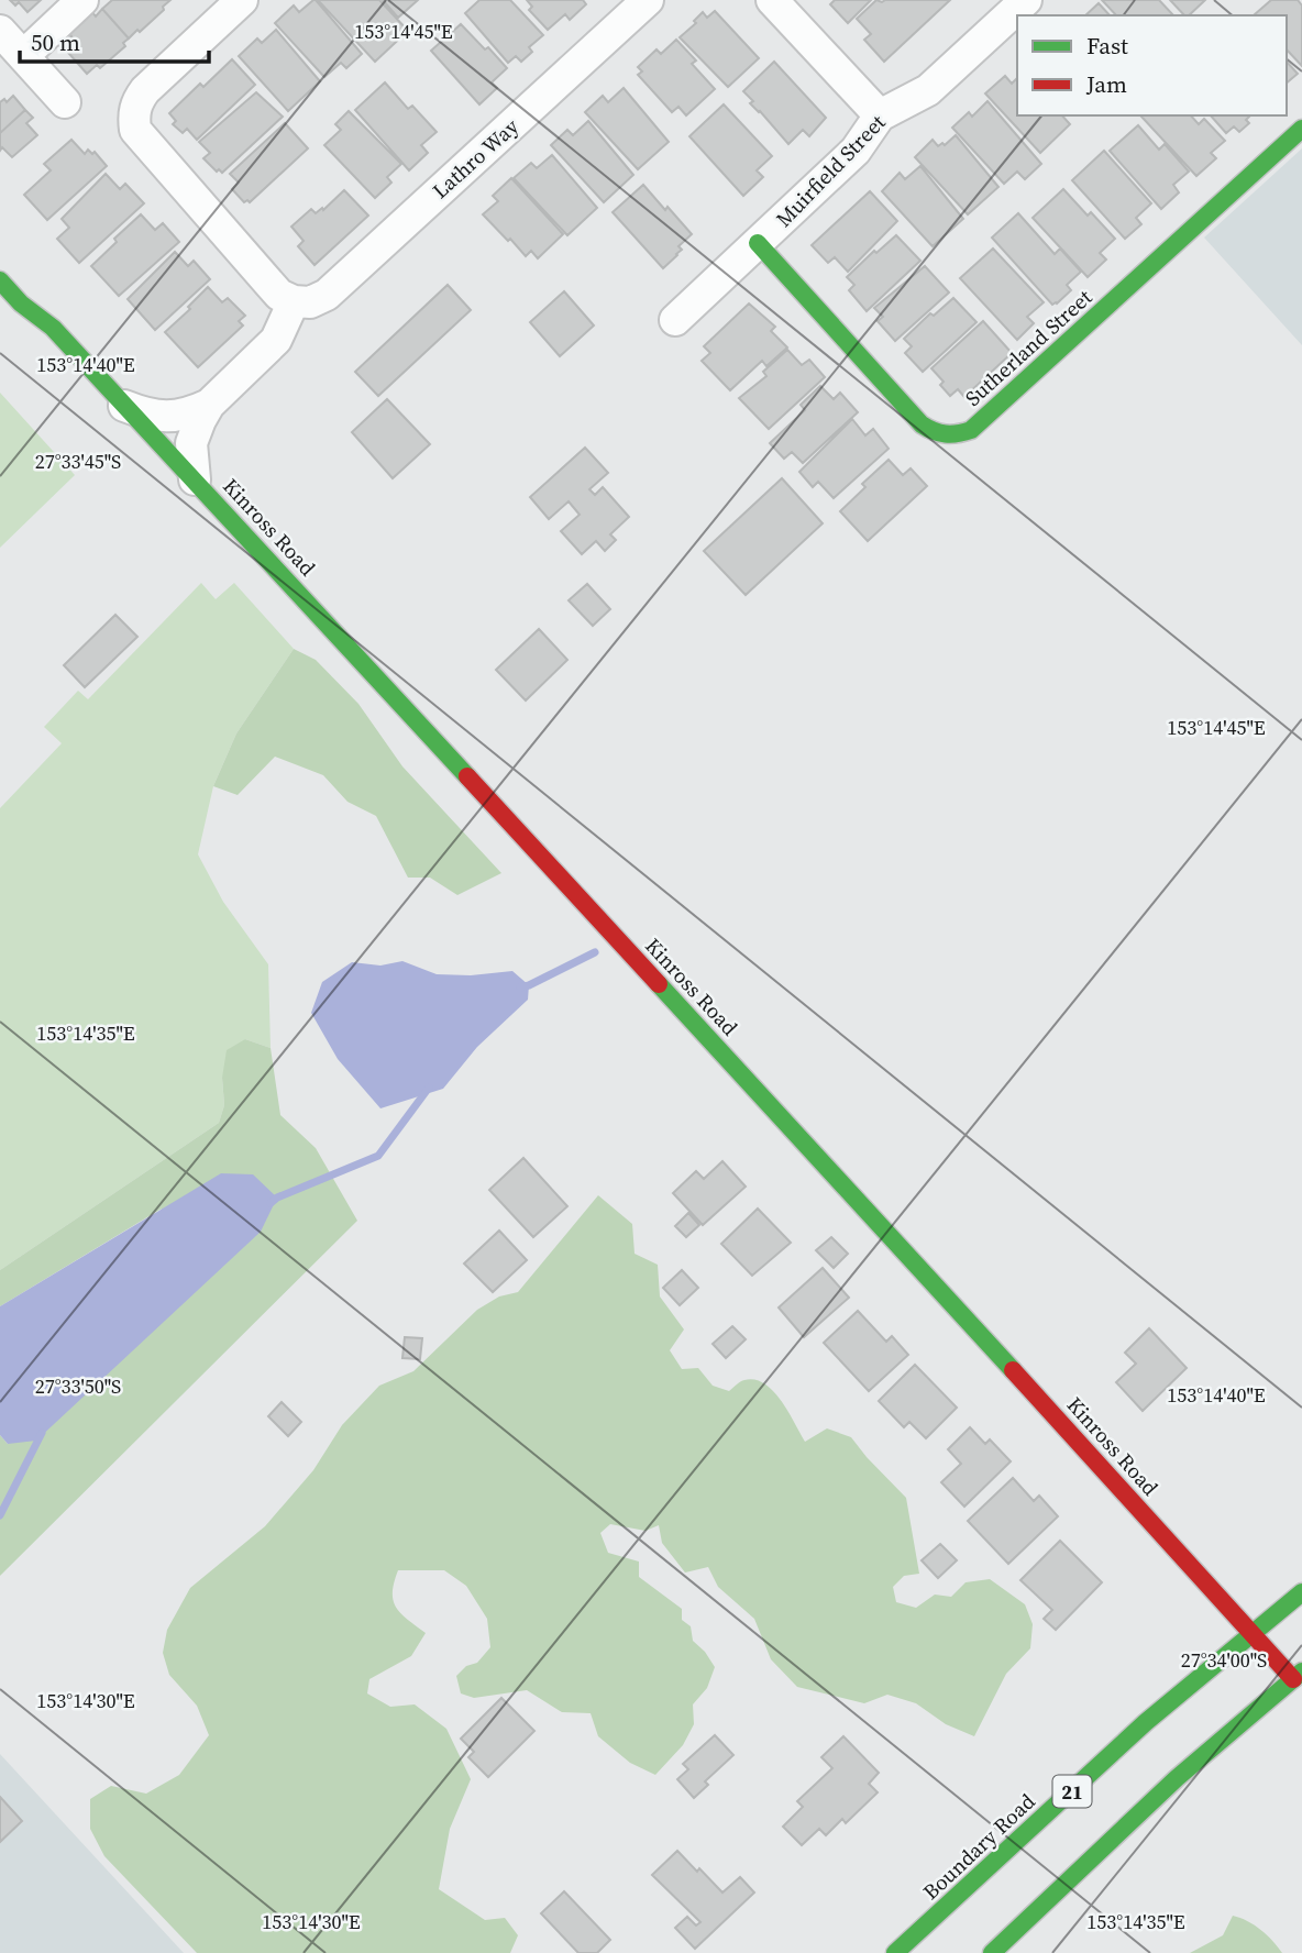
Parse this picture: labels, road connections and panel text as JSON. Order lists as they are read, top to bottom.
{
  "streets": {
    "main road": [
      "Sutherland Street",
      "Kinross Road",
      "21",
      "Boundary Road"
    ],
    "street": ["Lathro Way", "Muirfield Street"]
  },
  "crossings": [
    ["Muirfield Street", "Sutherland Street"],
    ["Kinross Road", "Boundary Road"]
  ],
  "legend": ["Fast", "Jam"],
  "scale_bar": "50 m",
  "coordinates": [
    "153°14'45\"E",
    "153°14'40\"E",
    "27°33'45\"S",
    "153°14'35\"E",
    "27°33'50\"S",
    "27°34'00\"S",
    "153°14'30\"E"
  ]
}
